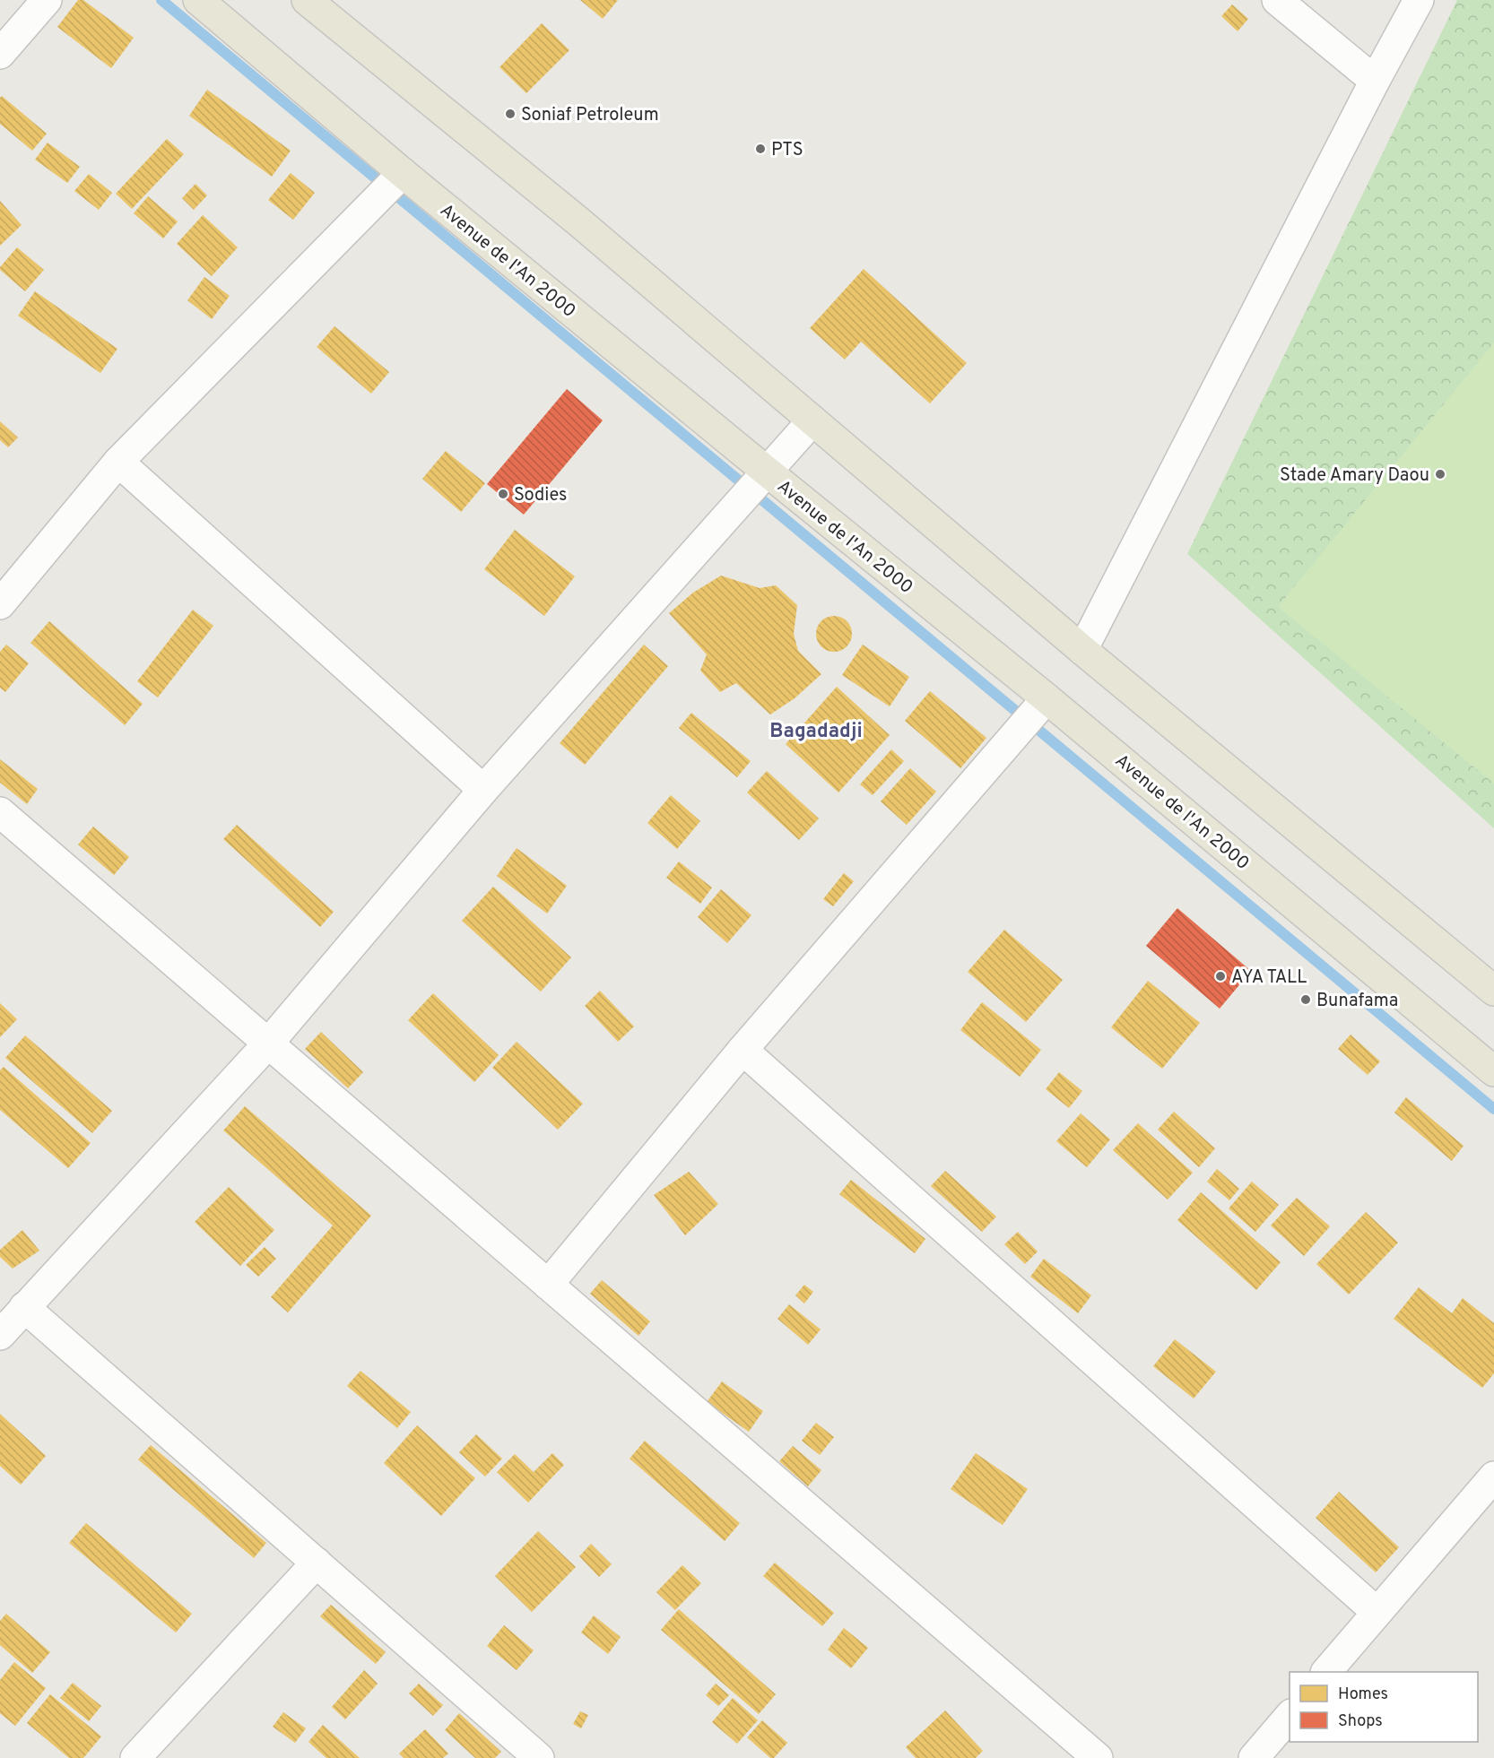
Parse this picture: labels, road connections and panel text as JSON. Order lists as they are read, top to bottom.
{
  "streets": {
    "main road": ["Avenue de l'An 2000"]
  },
  "districts": ["Bagadadji"],
  "places": [
    "Soniaf Petroleum",
    "PTS",
    "Stade Amary Daou",
    "Sodies",
    "AYA TALL",
    "Bunafama"
  ],
  "legend": ["Homes", "Shops"]
}
